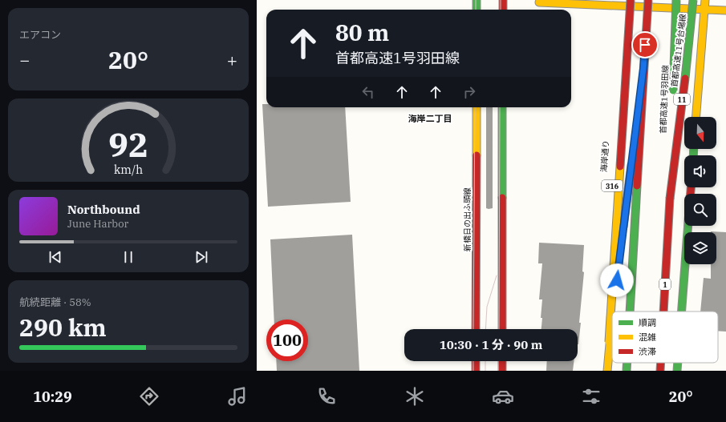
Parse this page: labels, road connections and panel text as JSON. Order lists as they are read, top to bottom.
{
  "streets": {
    "main road": [
      "首都高速11号台場線",
      "首都高速1号羽田線",
      "11",
      "海岸通り",
      "316",
      "新橋日の出ふ頭線",
      "1"
    ]
  },
  "crossings": [
    ["首都高速11号台場線", "首都高速1号羽田線"],
    ["首都高速11号台場線", "1"],
    ["首都高速1号羽田線", "1"]
  ],
  "districts": ["海岸二丁目"],
  "legend": ["順調", "混雑", "渋滞"],
  "north": "bottom",
  "page": {
    "tile": [
      "エアコン",
      ["航続距離 · 58%", "290 km"]
    ],
    "turn": ["80 m", "首都高速1号羽田線"],
    "heat": ["−", "20°", "+"],
    "song": ["Northbound", "June Harbor"],
    "limit": "100",
    "trip": "10:30 · 1 分 · 90 m",
    "tabs": ["10:29", "20°"],
    "gauge": ["92", "km/h"]
  }
}
